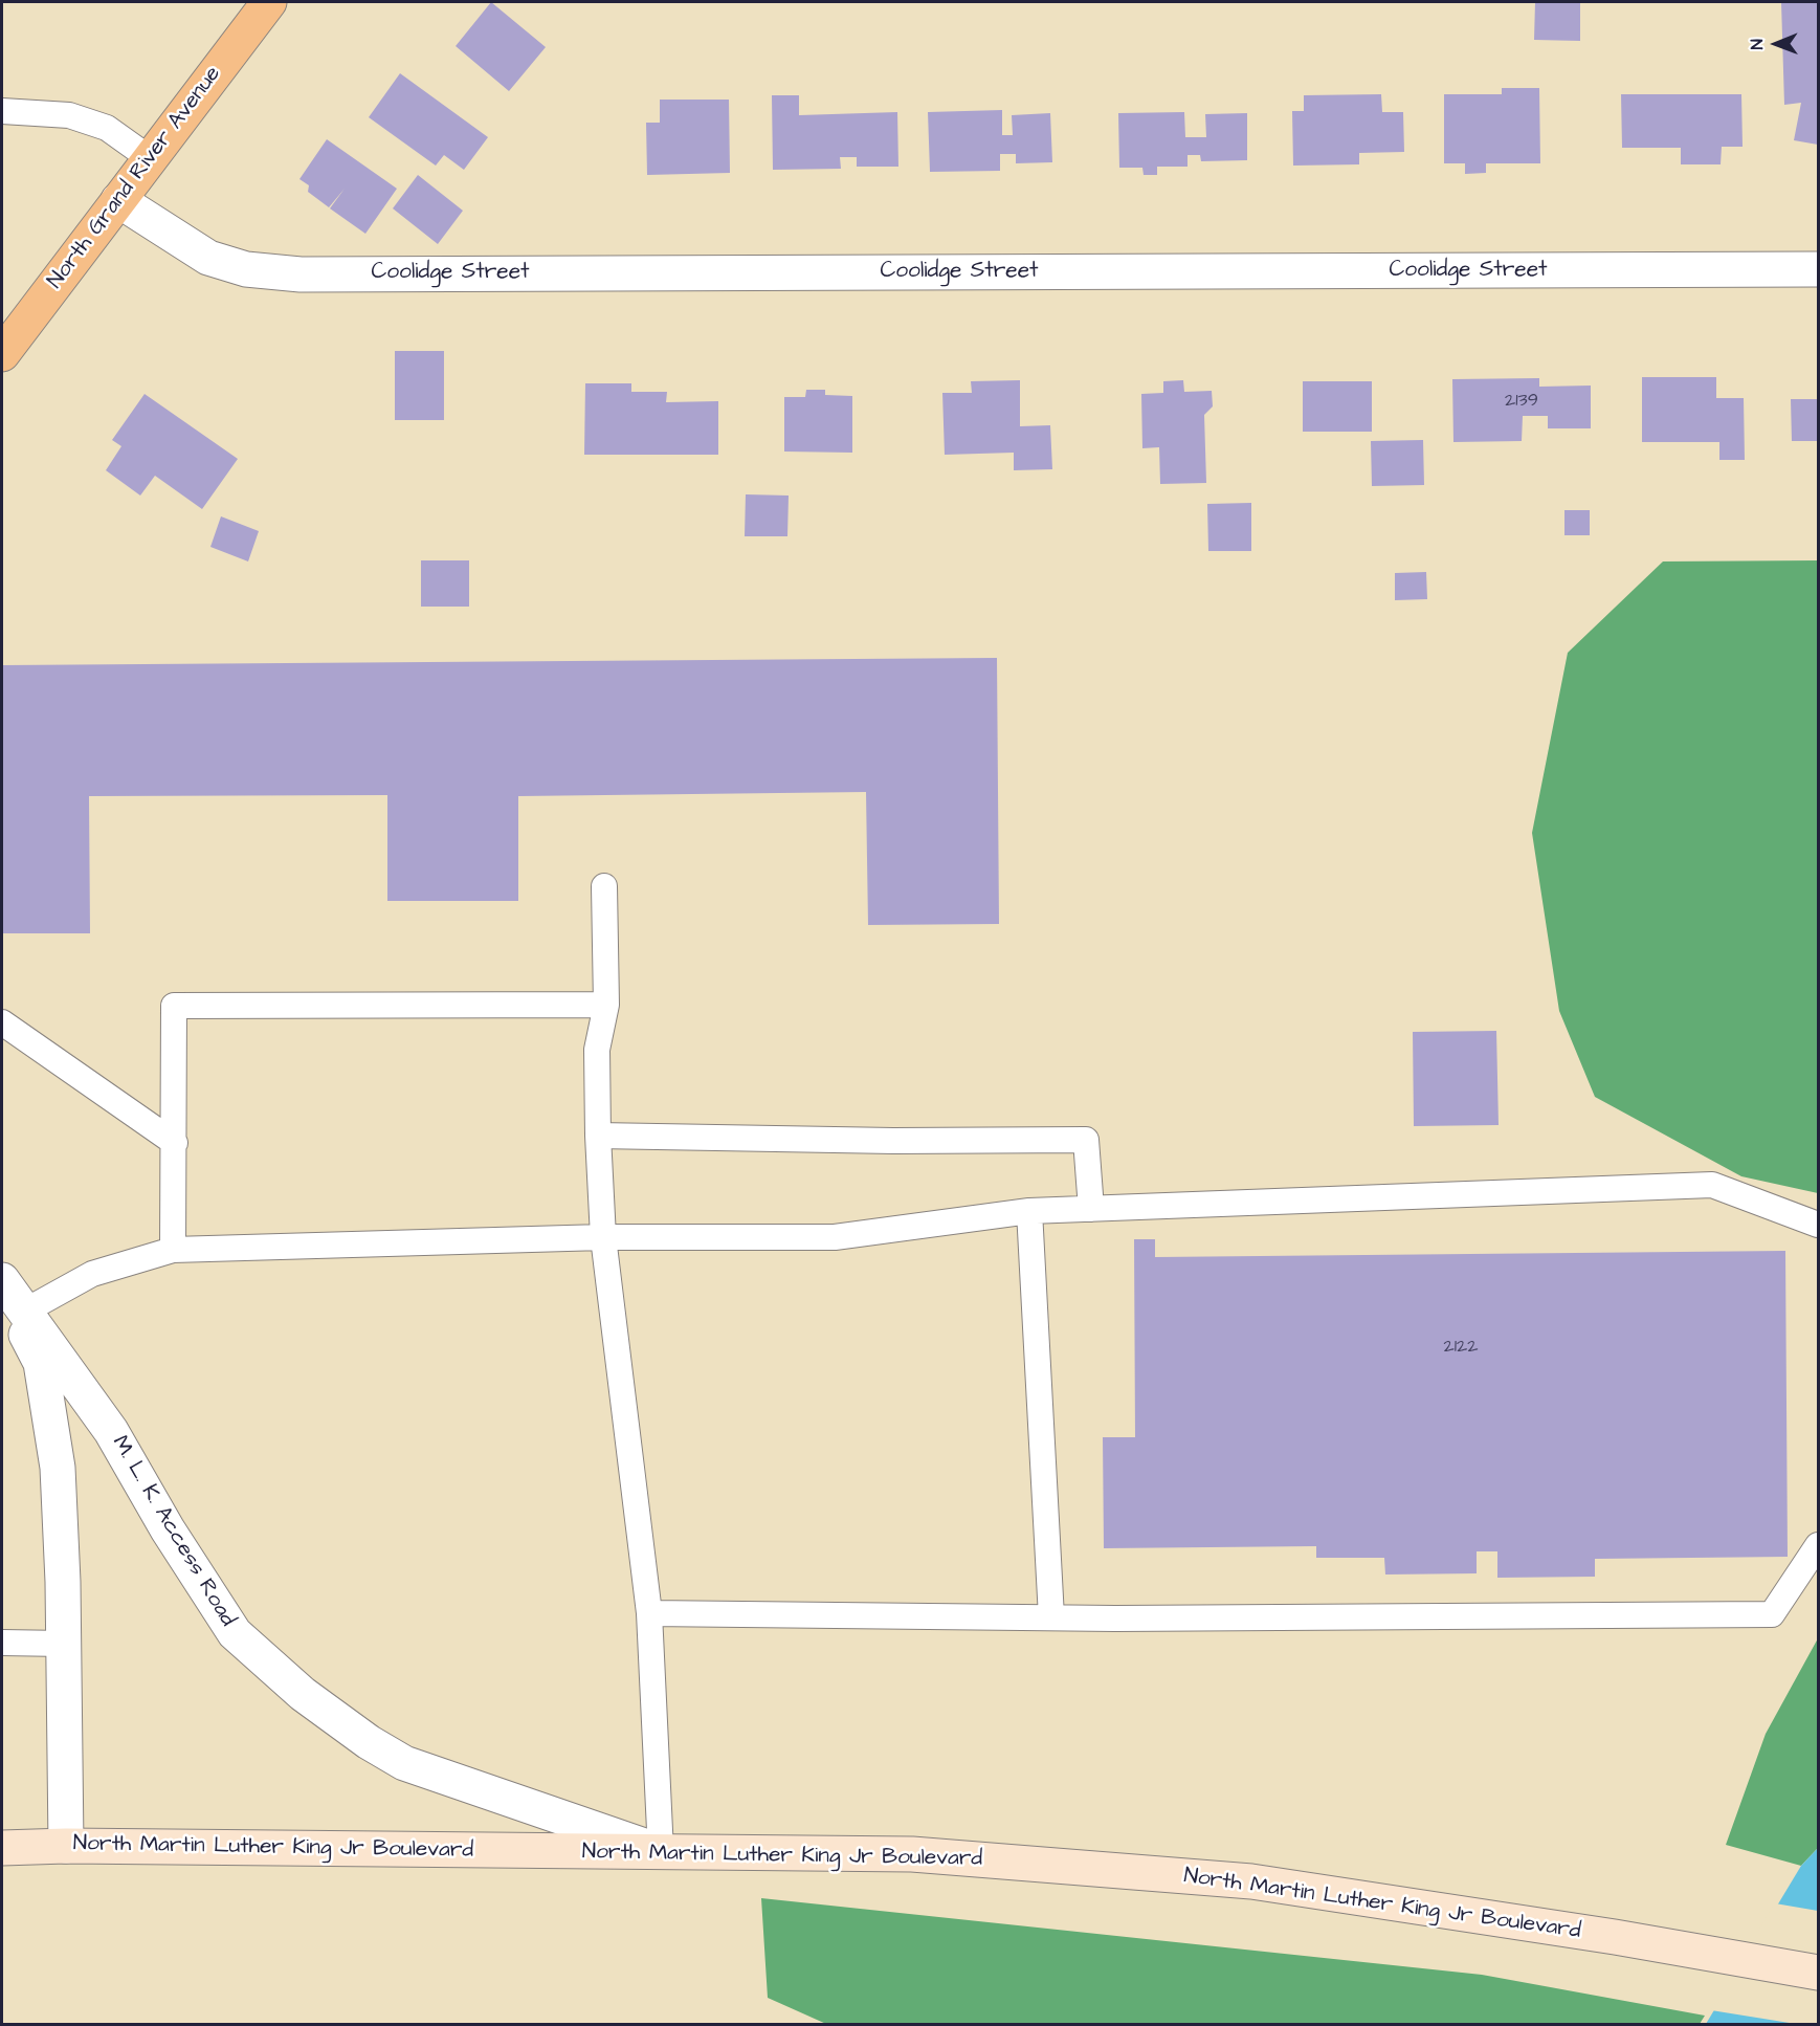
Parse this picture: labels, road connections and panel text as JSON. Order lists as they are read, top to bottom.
{
  "streets": {
    "main road": ["North Grand River Avenue"],
    "street": ["Coolidge Street", "M. L. K. Access Road", "North Martin Luther King Jr Boulevard"]
  },
  "crossings": [
    ["North Grand River Avenue", "Coolidge Street"],
    ["M. L. K. Access Road", "North Martin Luther King Jr Boulevard"]
  ],
  "house_numbers": ["2139", "2122"],
  "north": "left"
}
